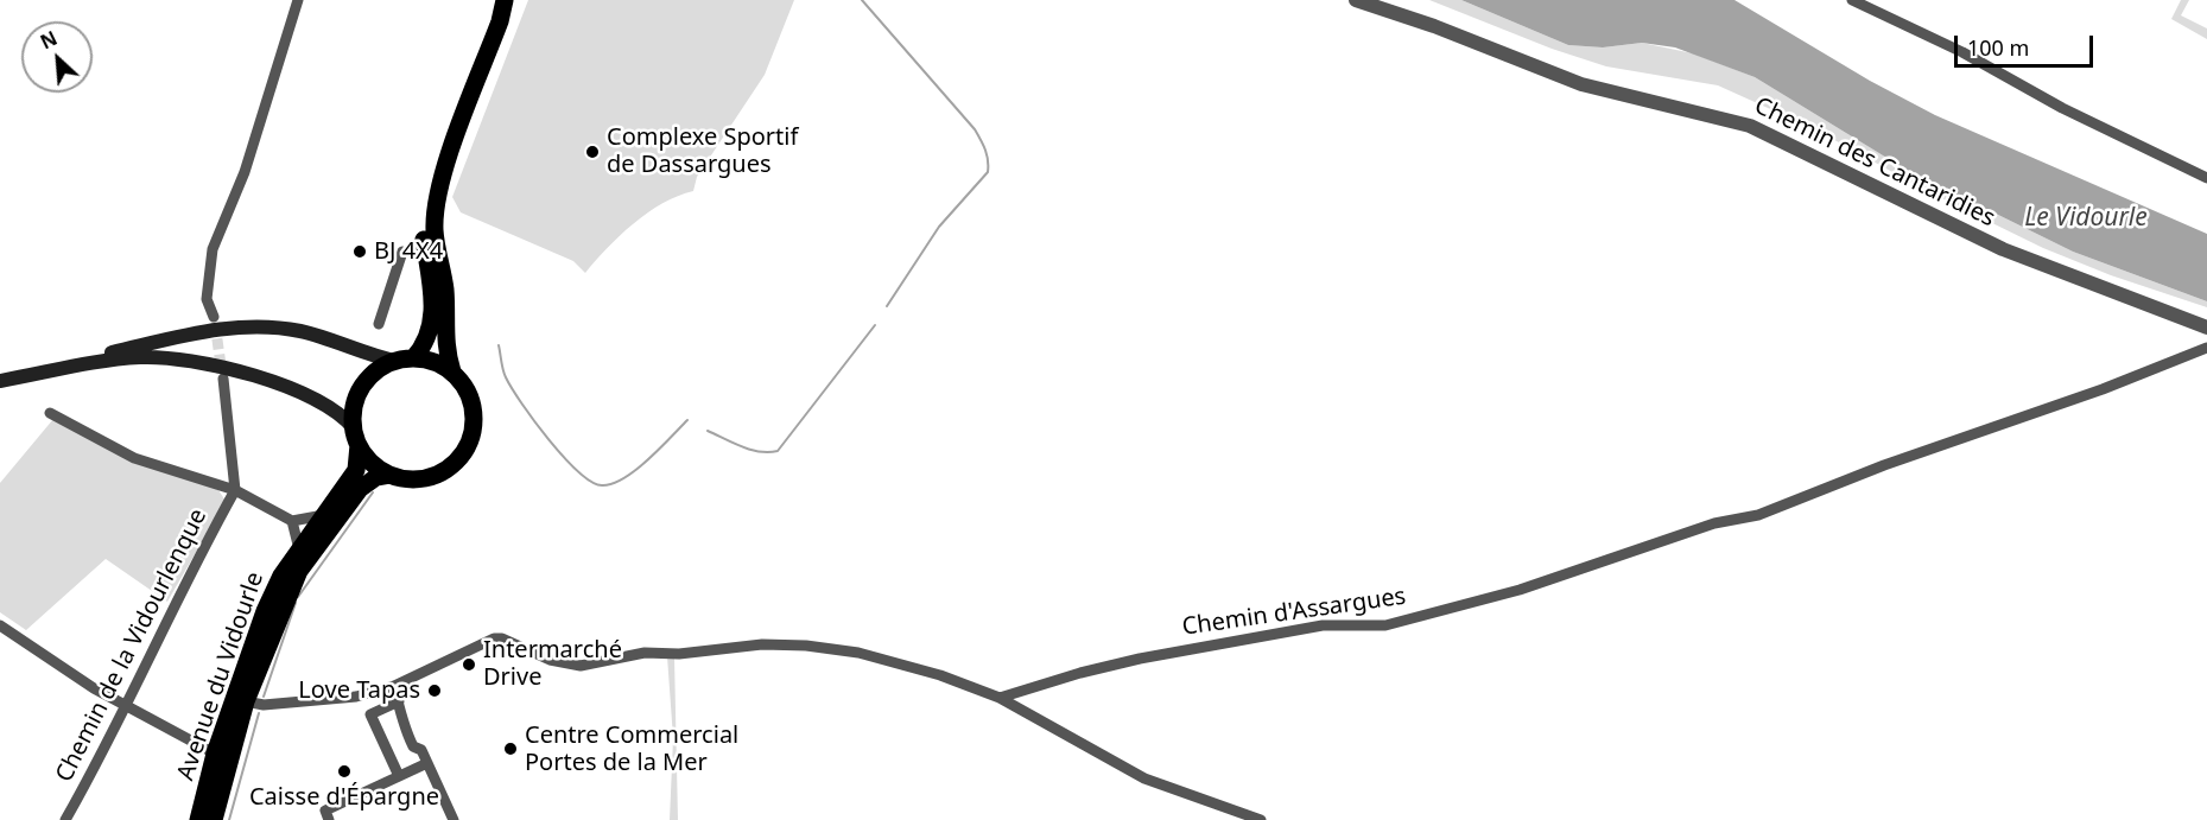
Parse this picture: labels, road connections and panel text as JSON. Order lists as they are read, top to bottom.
{
  "streets": {
    "main road": ["Avenue du Vidourle"],
    "street": ["Chemin des Cantaridies", "Chemin d'Assargues", "Chemin de la Vidourlenque"]
  },
  "water": ["Le Vidourle"],
  "places": [
    "Complexe Sportif de Dassargues",
    "BJ 4X4",
    "Intermarché Drive",
    "Love Tapas",
    "Centre Commercial Portes de la Mer",
    "Caisse d'Épargne"
  ],
  "scale_bar": "100 m",
  "north": "top left"
}
